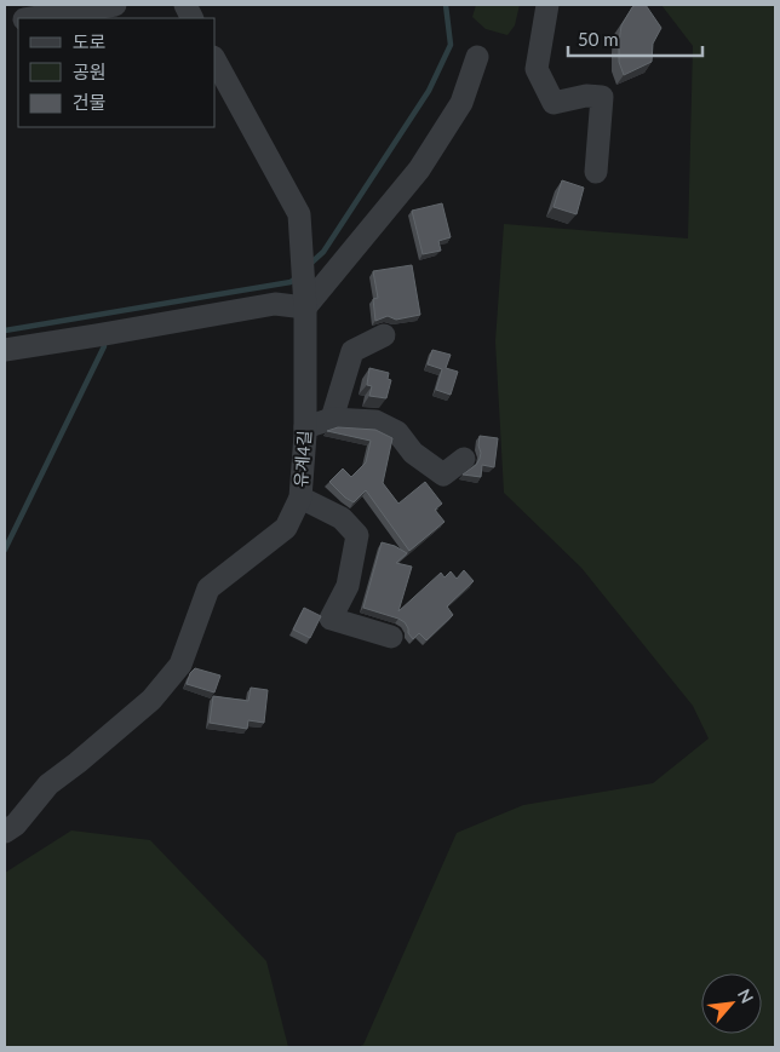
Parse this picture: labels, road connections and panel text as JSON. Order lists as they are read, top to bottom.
{
  "streets": {
    "lane": ["유계4길"]
  },
  "legend": ["도로", "공원", "건물"],
  "scale_bar": "50 m",
  "north": "top right"
}
